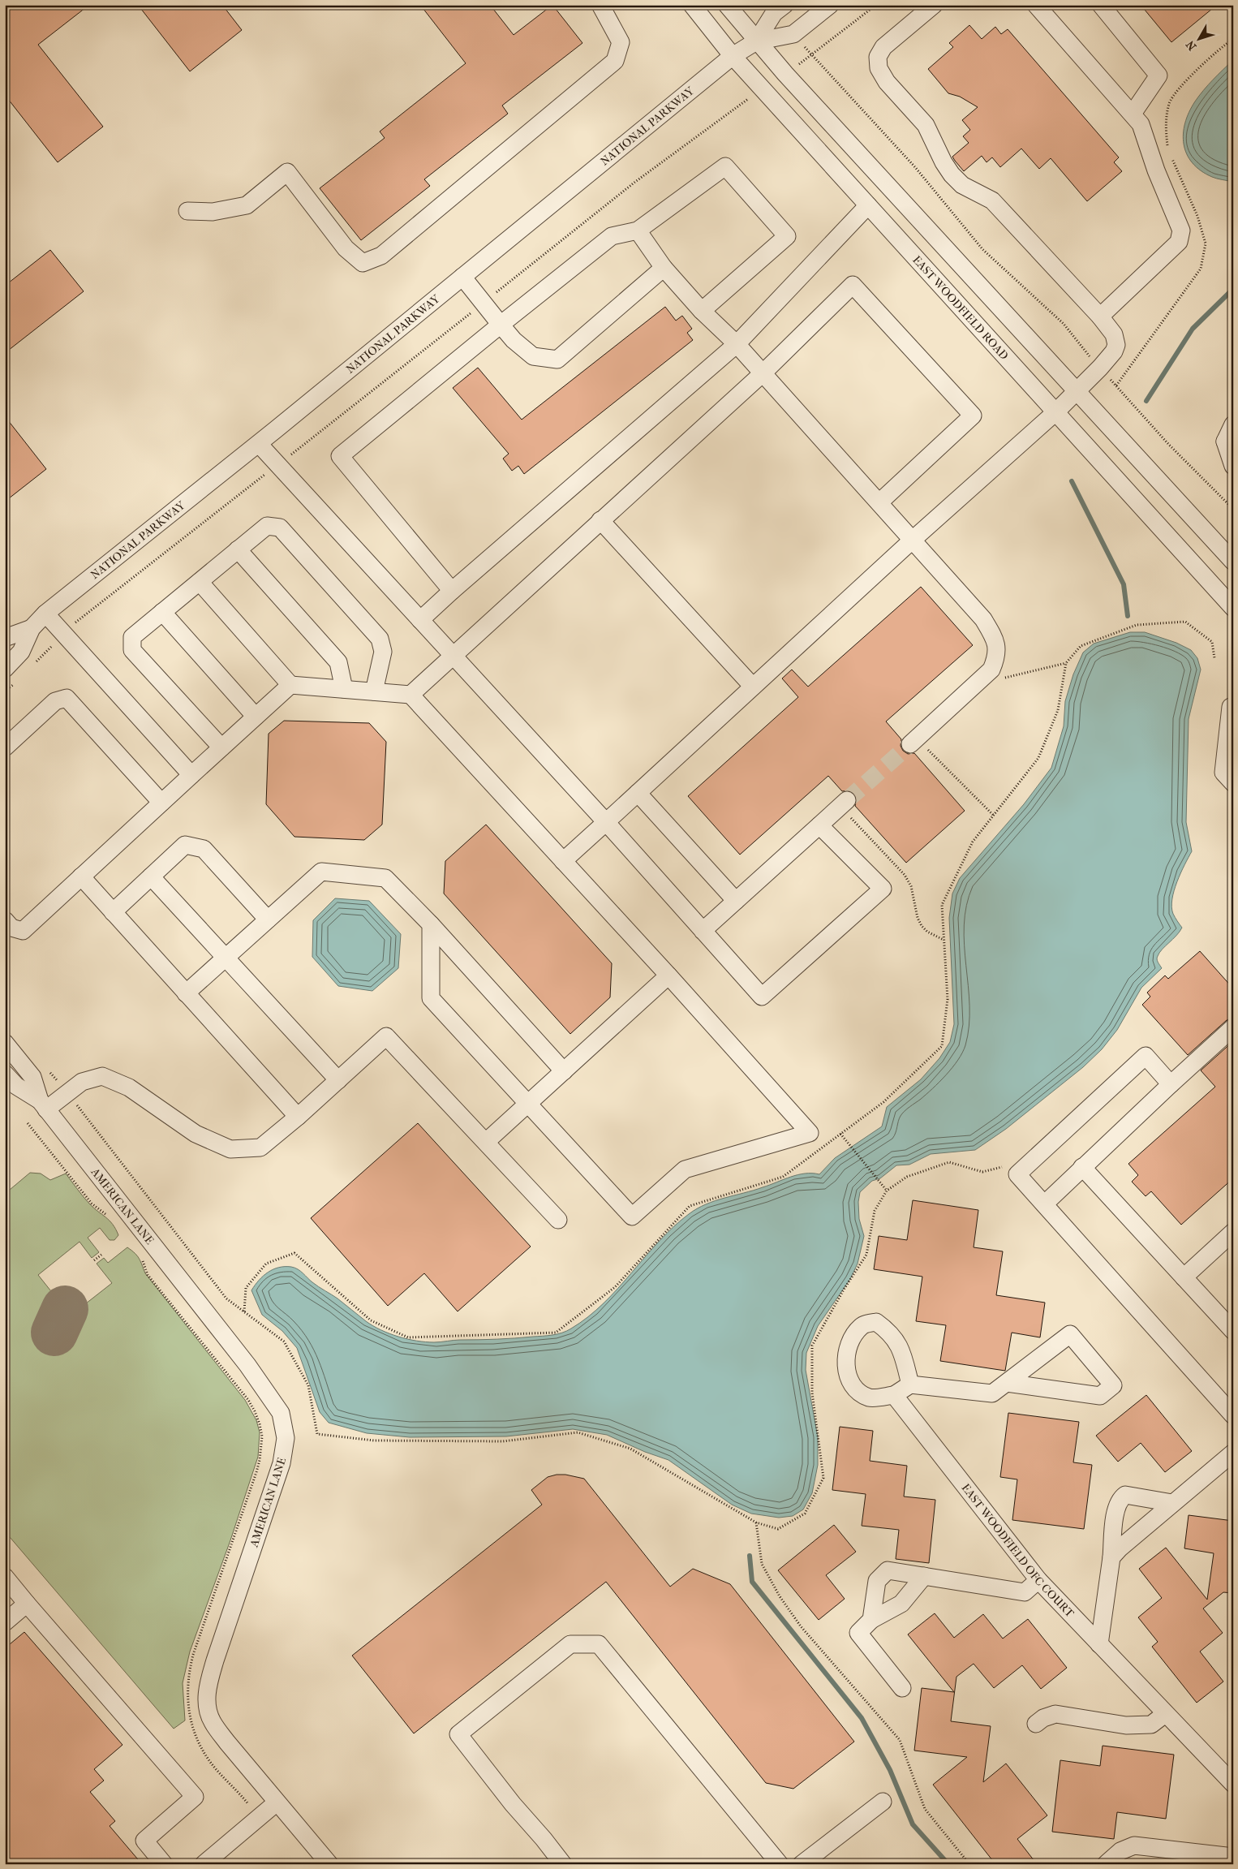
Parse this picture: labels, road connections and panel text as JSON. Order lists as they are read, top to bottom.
{
  "streets": {
    "street": [
      "NATIONAL PARKWAY",
      "EAST WOODFIELD ROAD",
      "AMERICAN LANE",
      "EAST WOODFIELD OFC COURT"
    ]
  },
  "crossings": [
    ["NATIONAL PARKWAY", "EAST WOODFIELD ROAD"]
  ],
  "north": "bottom left"
}
